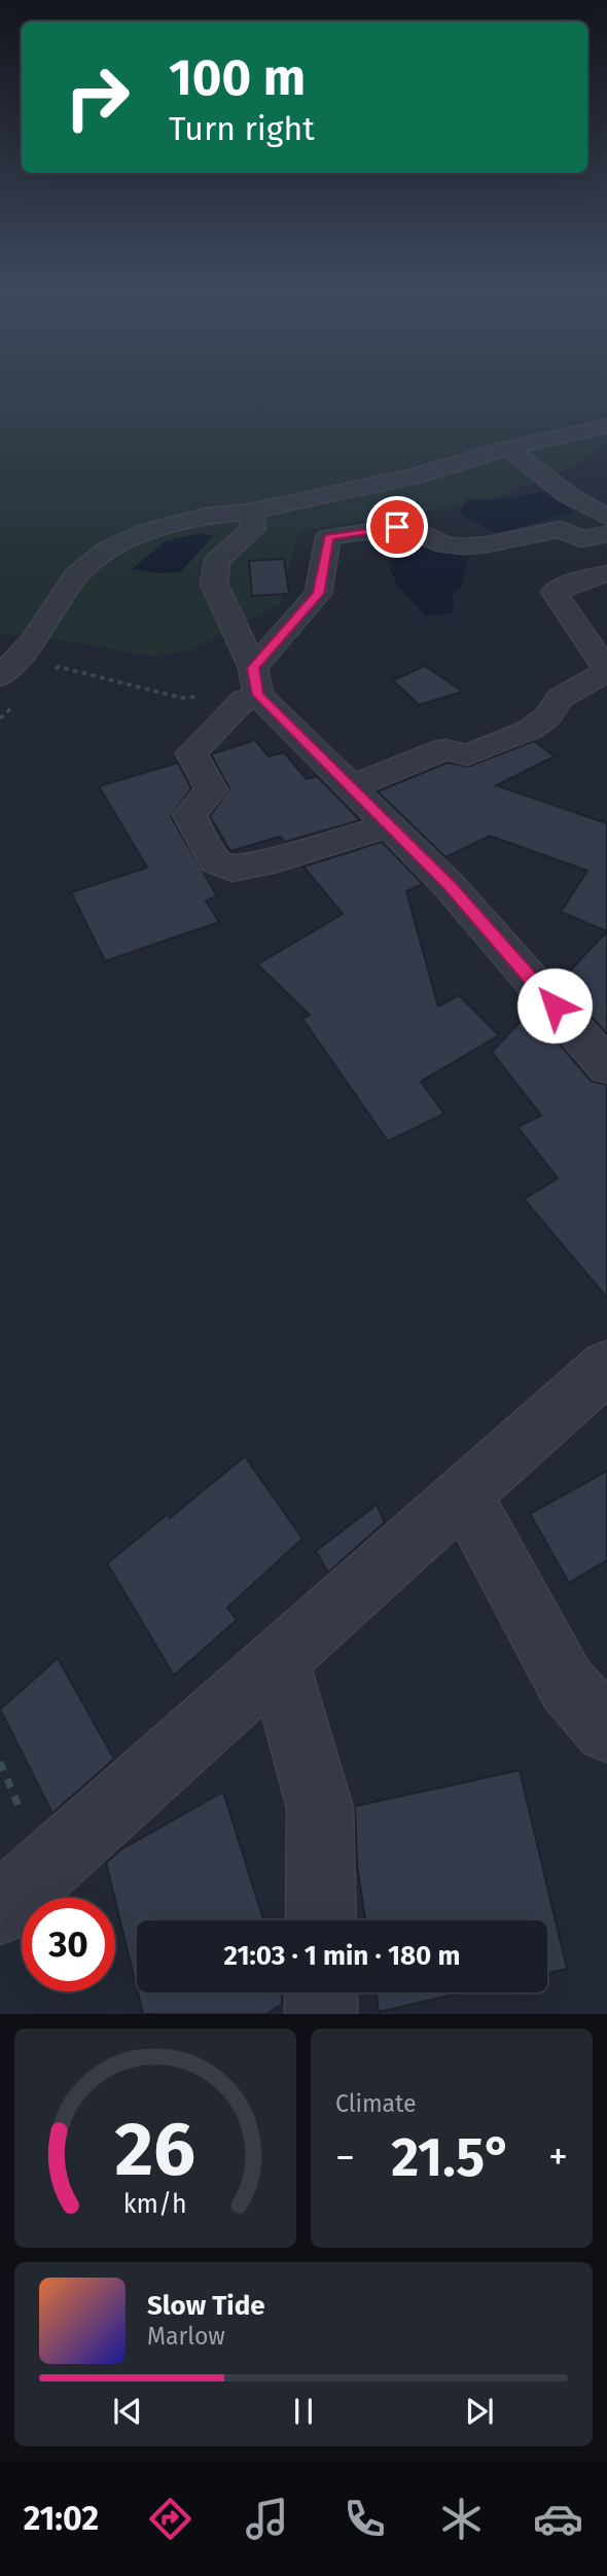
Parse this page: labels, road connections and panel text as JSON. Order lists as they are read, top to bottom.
{
  "page": {
    "turn": ["100 m", "Turn right"],
    "limit": "30",
    "trip": "21:03 · 1 min · 180 m",
    "tile": "Climate",
    "heat": ["−", "21.5°", "+"],
    "song": ["Slow Tide", "Marlow"],
    "tabs": "21:02",
    "gauge": ["26", "km/h"]
  }
}
